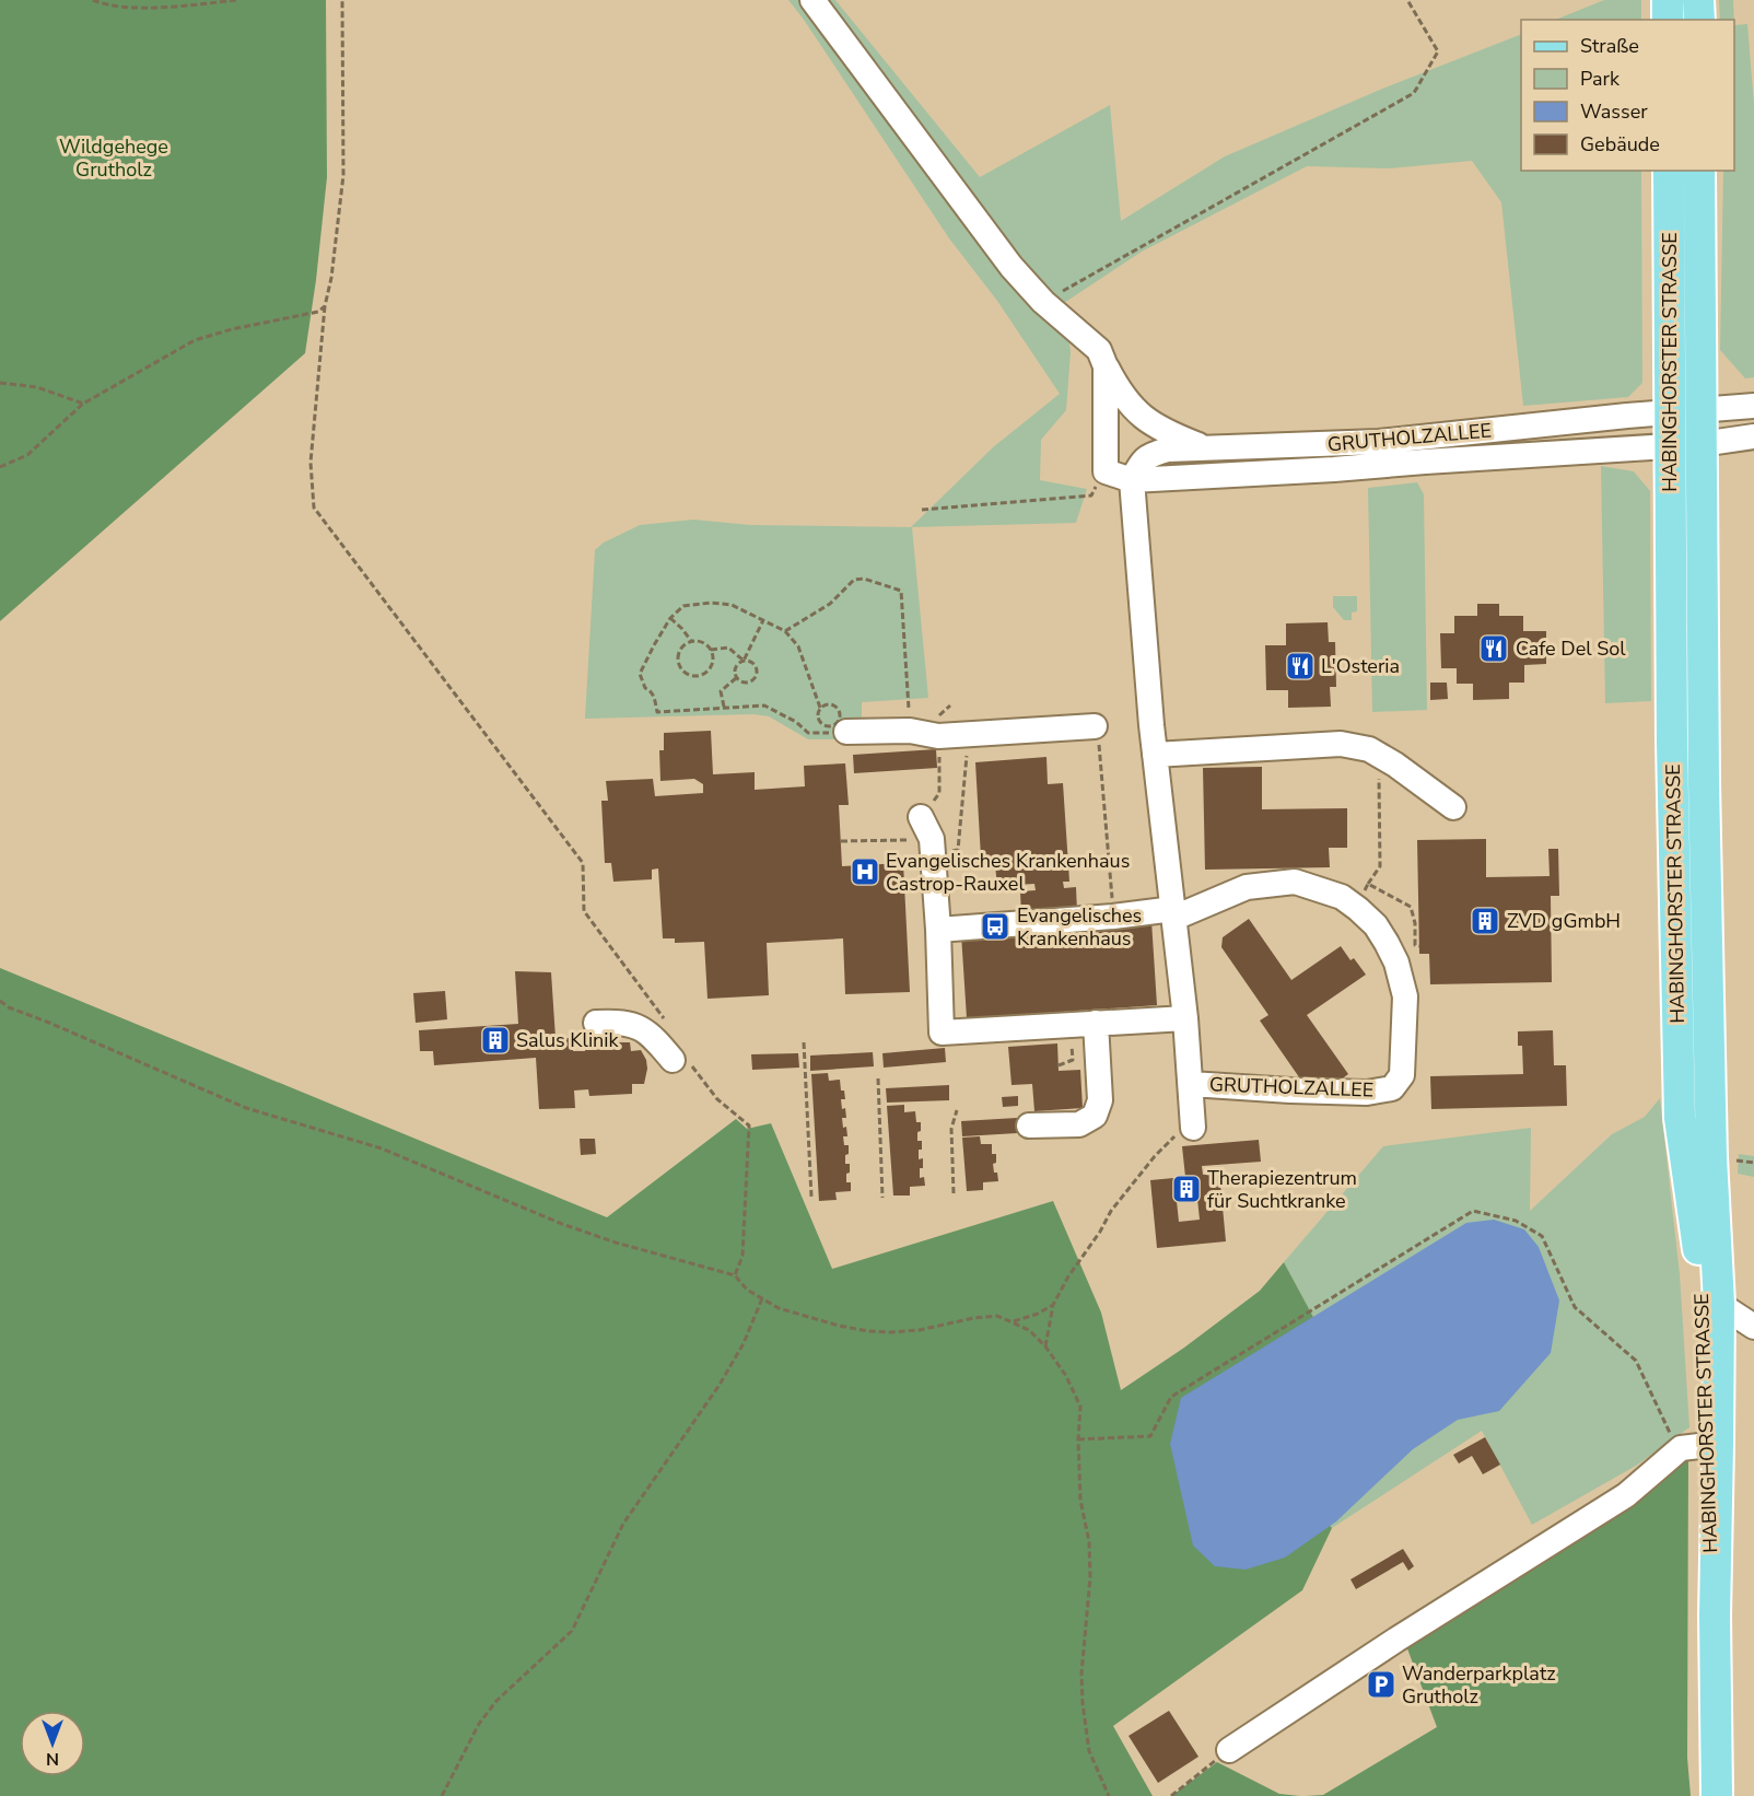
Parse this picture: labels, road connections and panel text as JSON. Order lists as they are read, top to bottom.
{
  "streets": {
    "main road": ["HABINGHORSTER STRASSE"],
    "street": ["GRUTHOLZALLEE"]
  },
  "crossings": [
    ["HABINGHORSTER STRASSE", "GRUTHOLZALLEE"]
  ],
  "parks": ["Wildgehege Grutholz"],
  "places": {
    "restaurant": ["Cafe Del Sol", "L'Osteria"],
    "hospital": ["Evangelisches Krankenhaus Castrop-Rauxel"],
    "building": ["ZVD gGmbH", "Salus Klinik", "Therapiezentrum für Suchtkranke"],
    "bus stop": ["Evangelisches Krankenhaus"],
    "parking": ["Wanderparkplatz Grutholz"]
  },
  "legend": [
    "Straße",
    "Park",
    "Wasser",
    "Gebäude"
  ],
  "north": "bottom"
}
